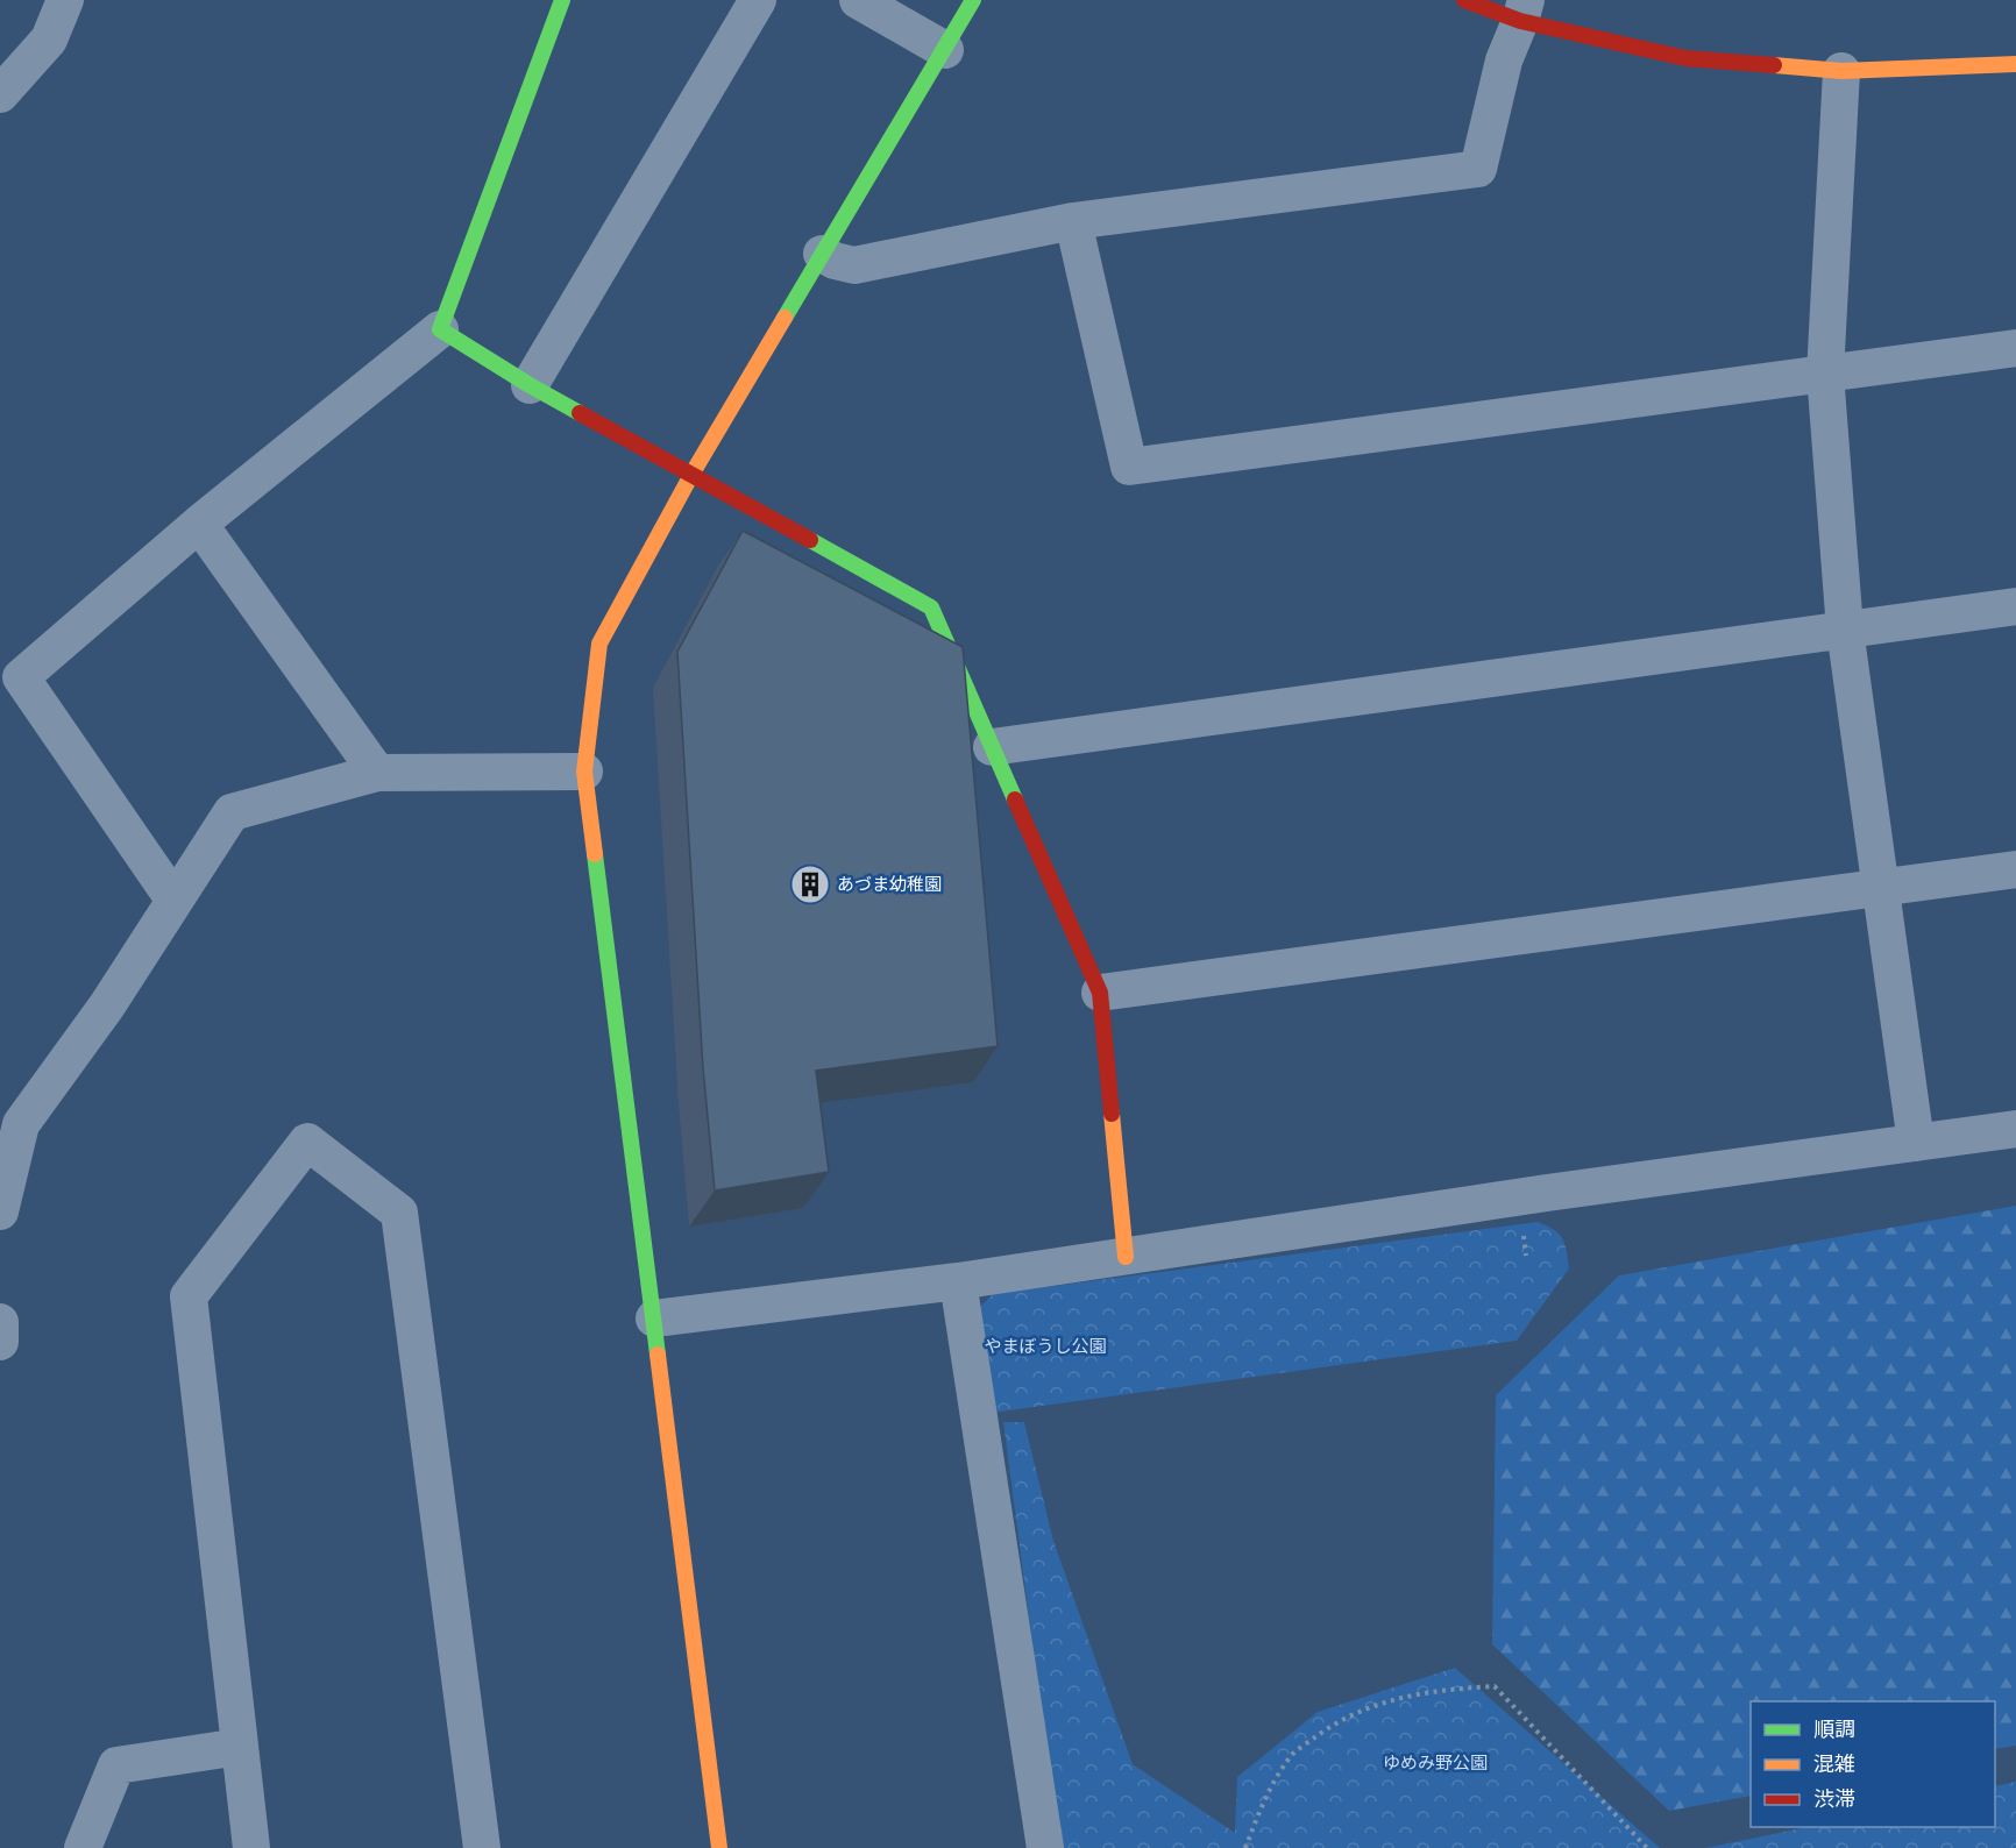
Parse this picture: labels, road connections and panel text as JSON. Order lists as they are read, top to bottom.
{
  "parks": ["やまぼうし公園", "ゆめみ野公園"],
  "places": {
    "building": ["あづま幼稚園"]
  },
  "legend": ["順調", "混雑", "渋滞"]
}
